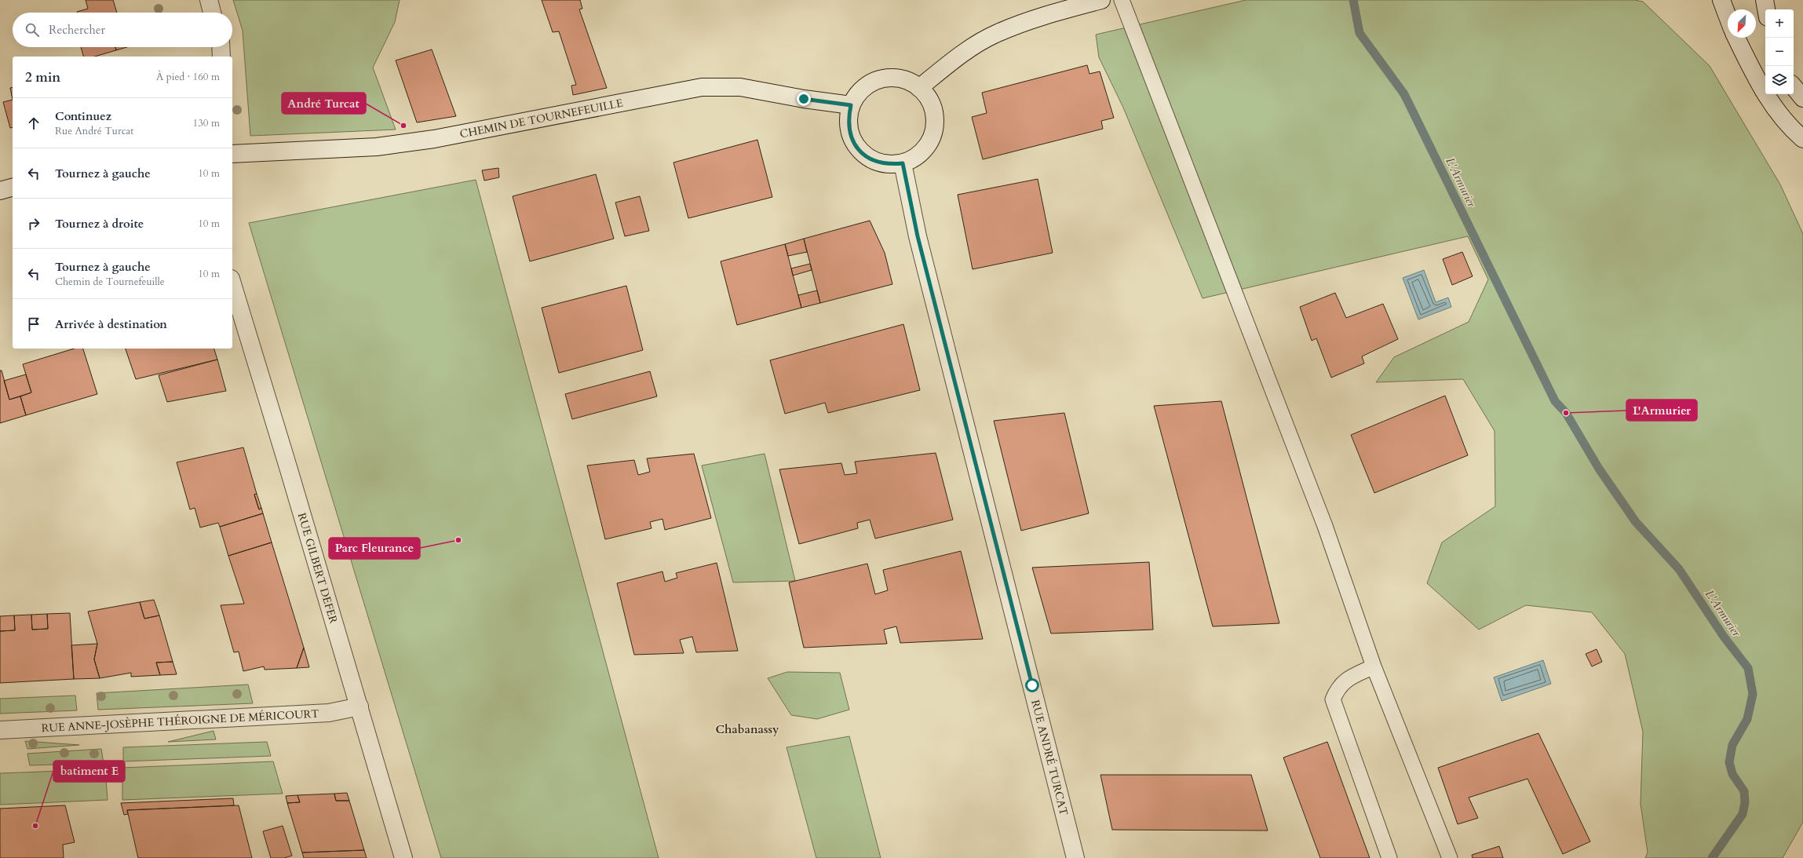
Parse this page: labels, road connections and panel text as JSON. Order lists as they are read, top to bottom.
{
  "streets": {
    "street": [
      "CHEMIN DE TOURNEFEUILLE",
      "RUE GILBERT DEFER",
      "RUE ANNE-JOSÈPHE THÉROIGNE DE MÉRICOURT",
      "RUE ANDRÉ TURCAT"
    ]
  },
  "crossings": [
    ["CHEMIN DE TOURNEFEUILLE", "RUE ANDRÉ TURCAT"],
    ["RUE GILBERT DEFER", "RUE ANNE-JOSÈPHE THÉROIGNE DE MÉRICOURT"]
  ],
  "districts": ["Chabanassy"],
  "water": ["L'Armurier"],
  "places": [
    "André Turcat",
    "L'Armurier",
    "Parc Fleurance",
    "batiment E"
  ],
  "north": "bottom left",
  "page": {
    "map_buttons": ["+", "−"],
    "search": "Rechercher",
    "heading": ["2 min", "À pied · 160 m"],
    "list": [
      ["Continuez", "Rue André Turcat", "130 m"],
      ["Tournez à gauche", "10 m"],
      ["Tournez à droite", "10 m"],
      ["Tournez à gauche", "Chemin de Tournefeuille", "10 m"],
      "Arrivée à destination"
    ]
  }
}
